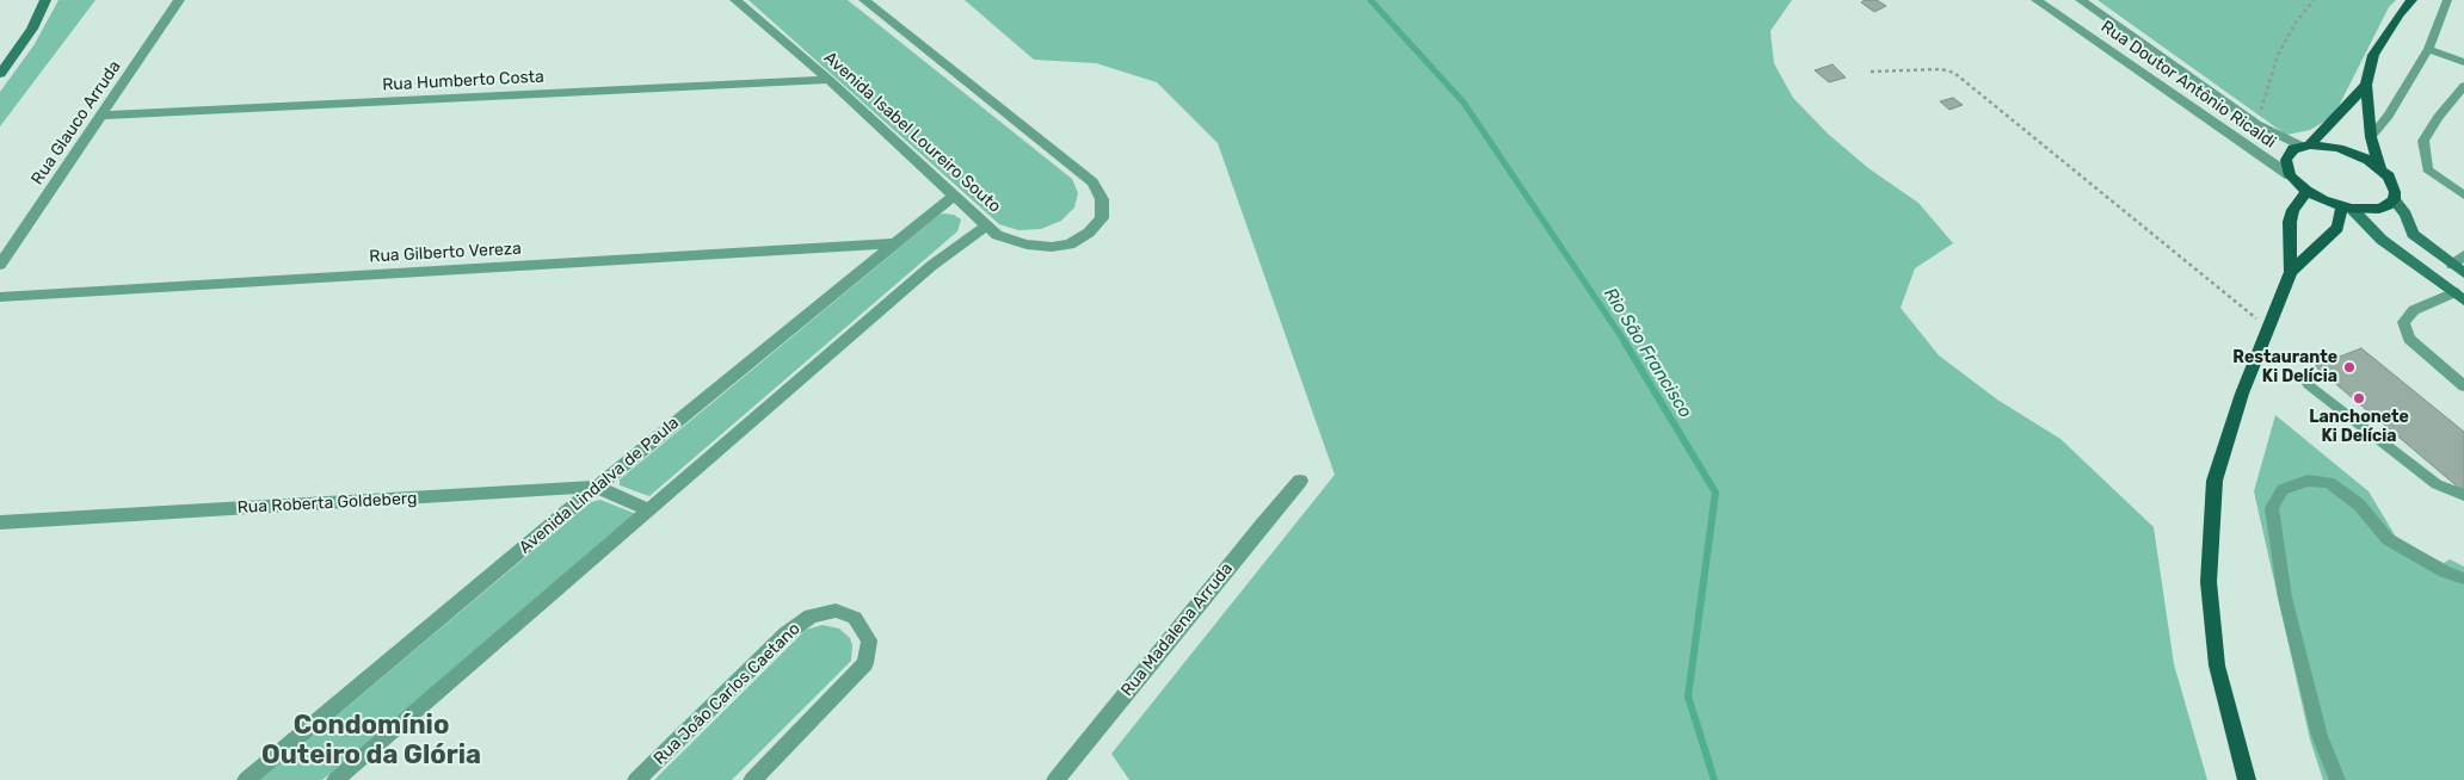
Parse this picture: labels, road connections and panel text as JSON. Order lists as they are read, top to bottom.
{
  "streets": {
    "street": [
      "Rua Humberto Costa",
      "Rua Doutor Antônio Ricaldi",
      "Rua Glauco Arruda",
      "Avenida Isabel Loureiro Souto",
      "Rua Gilberto Vereza",
      "Avenida Lindalva de Paula",
      "Rua Roberta Goldeberg",
      "Rua Madalena Arruda",
      "Rua João Carlos Caetano"
    ]
  },
  "crossings": [
    ["Rua Humberto Costa", "Rua Glauco Arruda"],
    ["Rua Humberto Costa", "Avenida Isabel Loureiro Souto"],
    ["Avenida Isabel Loureiro Souto", "Avenida Lindalva de Paula"],
    ["Rua Gilberto Vereza", "Avenida Lindalva de Paula"],
    ["Avenida Lindalva de Paula", "Rua Roberta Goldeberg"]
  ],
  "districts": ["Condomínio Outeiro da Glória"],
  "water": ["Rio São Francisco"],
  "places": ["Restaurante Ki Delícia", "Lanchonete Ki Delícia"]
}
